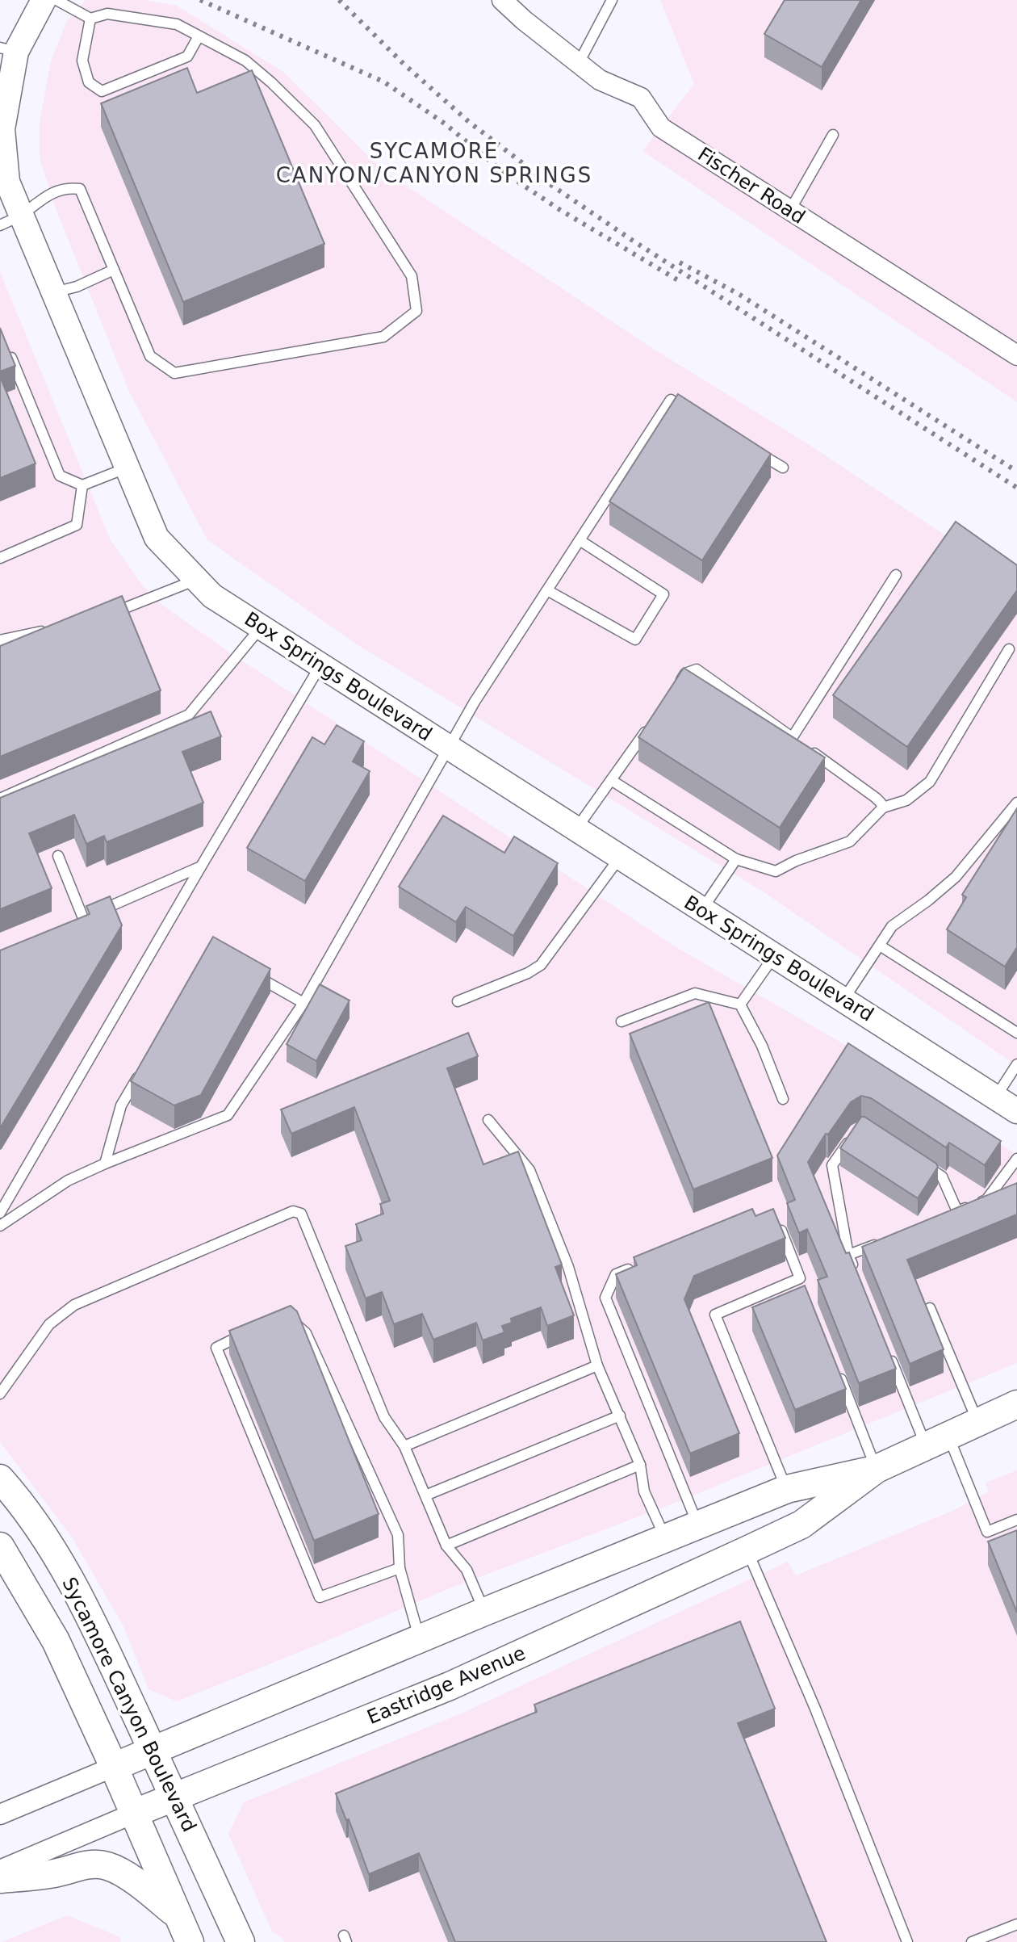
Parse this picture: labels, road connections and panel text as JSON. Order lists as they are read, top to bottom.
{
  "streets": {
    "main road": ["Eastridge Avenue", "Sycamore Canyon Boulevard"],
    "street": ["Fischer Road", "Box Springs Boulevard"]
  },
  "crossings": [
    ["Eastridge Avenue", "Sycamore Canyon Boulevard"]
  ],
  "districts": ["SYCAMORE CANYON/CANYON SPRINGS"]
}
